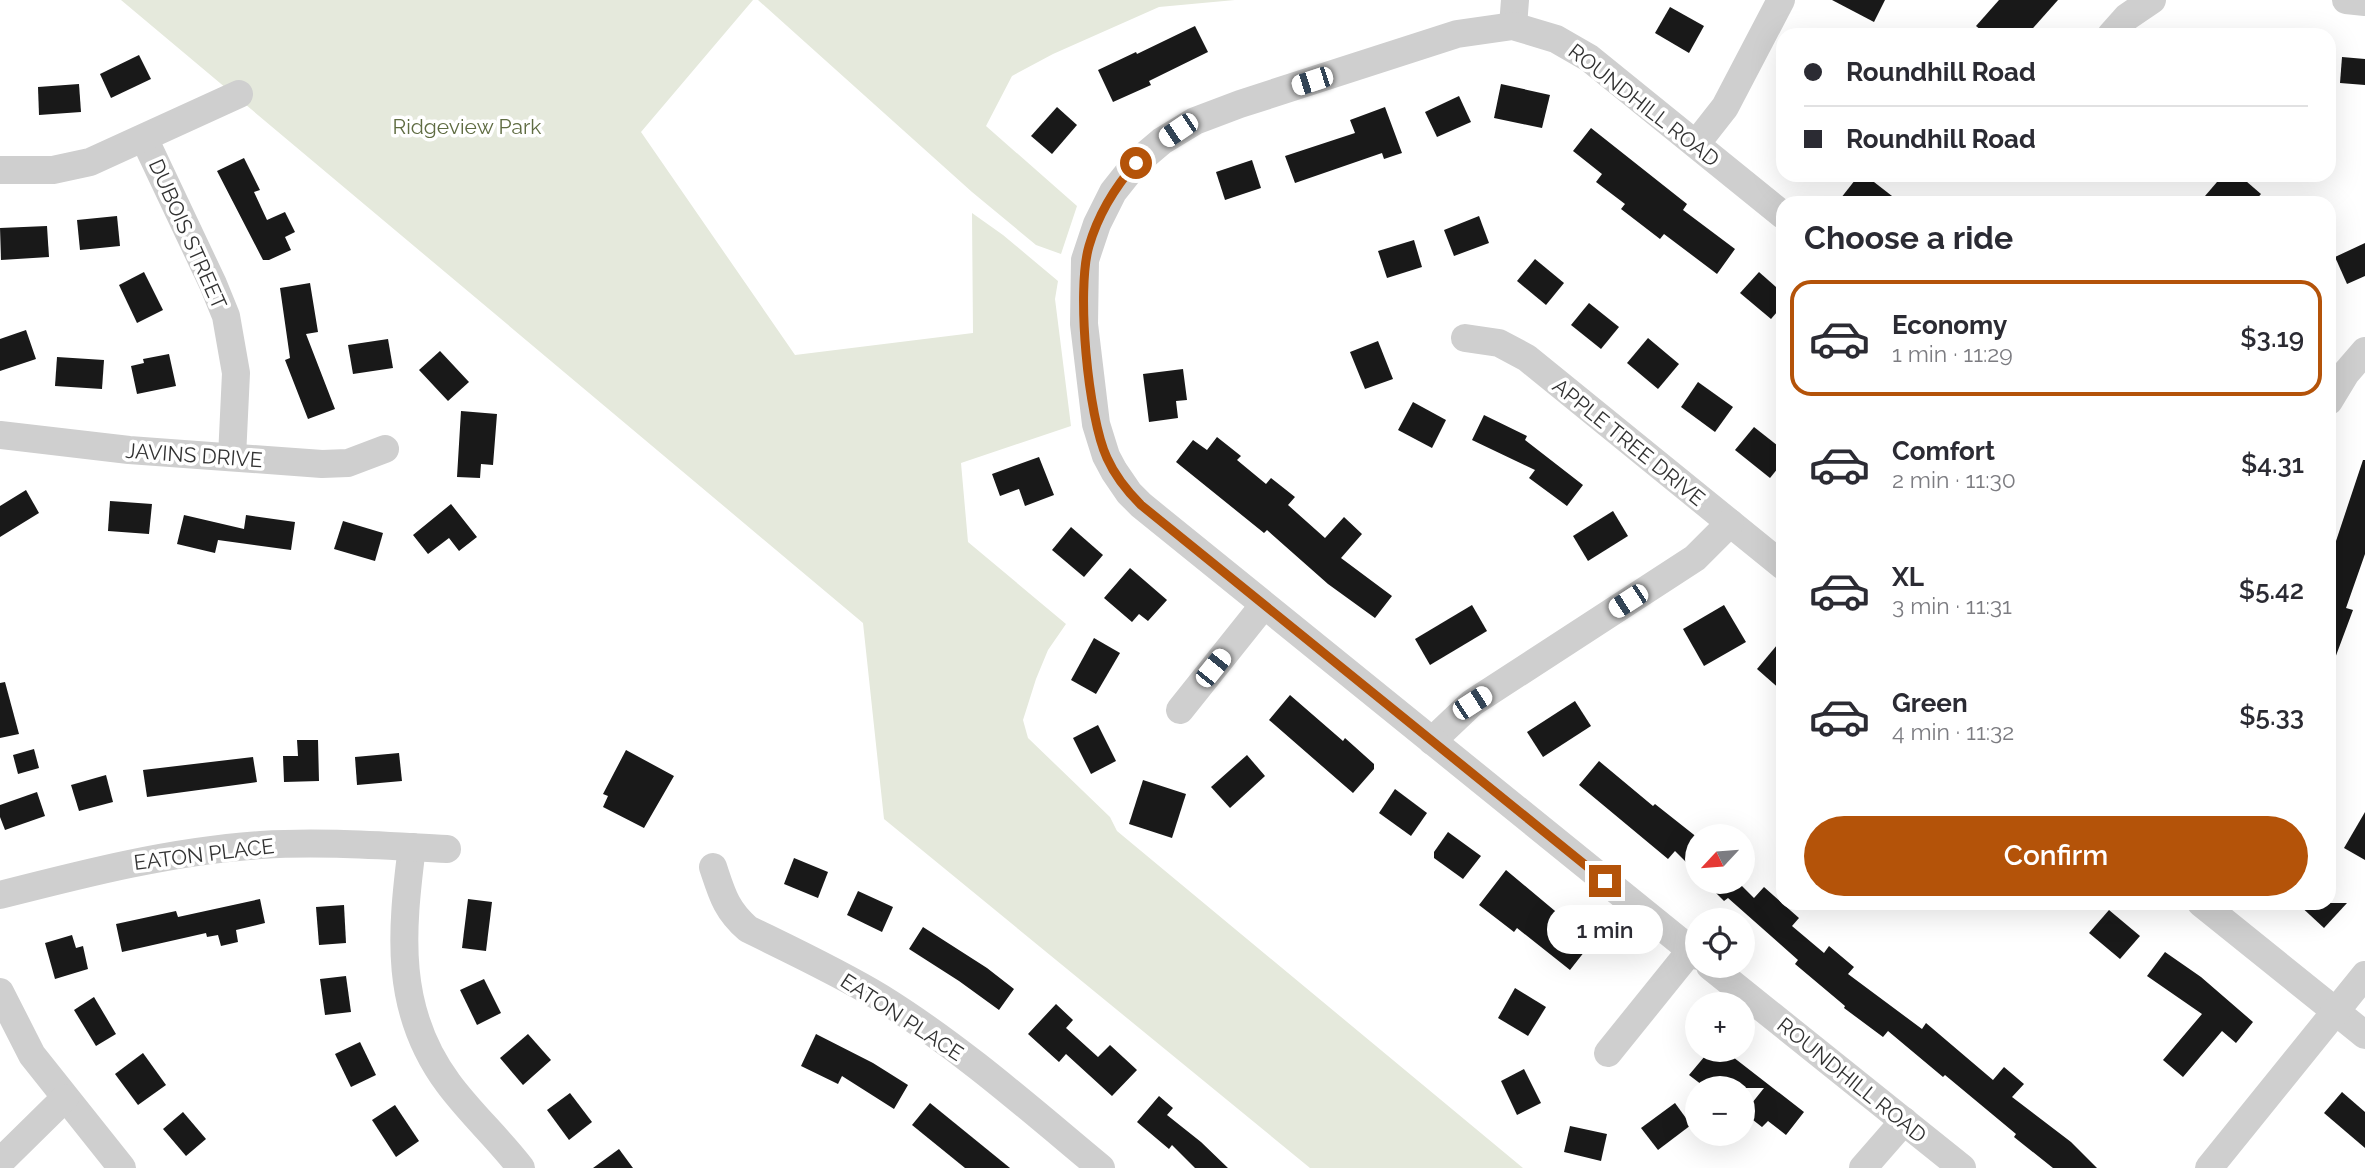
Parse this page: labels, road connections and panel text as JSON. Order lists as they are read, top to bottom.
{
  "streets": {
    "street": [
      "ROUNDHILL ROAD",
      "DUBOIS STREET",
      "APPLE TREE DRIVE",
      "JAVINS DRIVE",
      "EATON PLACE"
    ]
  },
  "crossings": [
    ["DUBOIS STREET", "JAVINS DRIVE"]
  ],
  "parks": ["Ridgeview Park"],
  "north": "bottom left",
  "page": {
    "banner": ["Roundhill Road", "Roundhill Road"],
    "heading": "Choose a ride",
    "list": [
      {
        "name": "Economy",
        "note": "1 min · 11:29",
        "value": "$3.19"
      },
      {
        "name": "Comfort",
        "note": "2 min · 11:30",
        "value": "$4.31"
      },
      {
        "name": "XL",
        "note": "3 min · 11:31",
        "value": "$5.42"
      },
      {
        "name": "Green",
        "note": "4 min · 11:32",
        "value": "$5.33"
      }
    ],
    "buttons": "Confirm",
    "map_buttons": ["+", "−"],
    "bubble": "1 min"
  }
}
